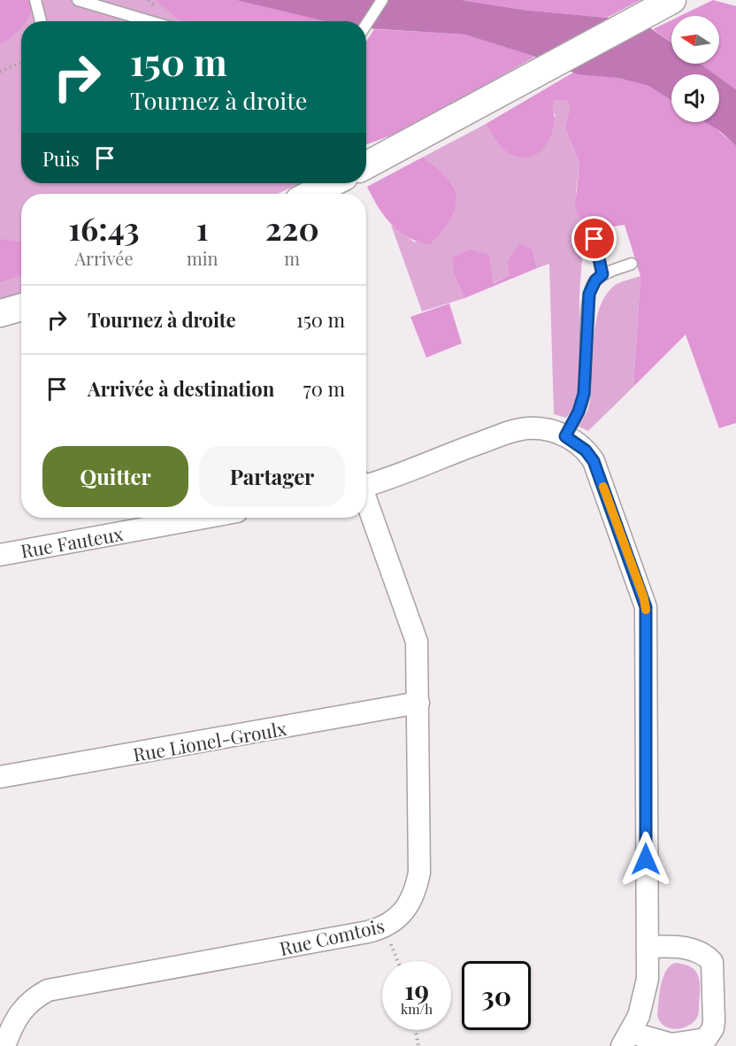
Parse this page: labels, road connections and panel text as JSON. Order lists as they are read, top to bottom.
{
  "streets": {
    "street": ["Rue Fauteux", "Rue Lionel-Groulx", "Rue Comtois"]
  },
  "crossings": [
    ["Rue Lionel-Groulx", "Rue Comtois"]
  ],
  "north": "left",
  "page": {
    "turn": ["150 m", "Tournez à droite"],
    "then": "Puis",
    "eta": [
      "16:43",
      "Arrivée",
      "1",
      "min",
      "220",
      "m"
    ],
    "list": [
      {
        "name": "Tournez à droite",
        "value": "150 m"
      },
      {
        "name": "Arrivée à destination",
        "value": "70 m"
      }
    ],
    "buttons": ["Quitter", "Partager"],
    "speed": "19 km/h",
    "limit": "30"
  }
}
